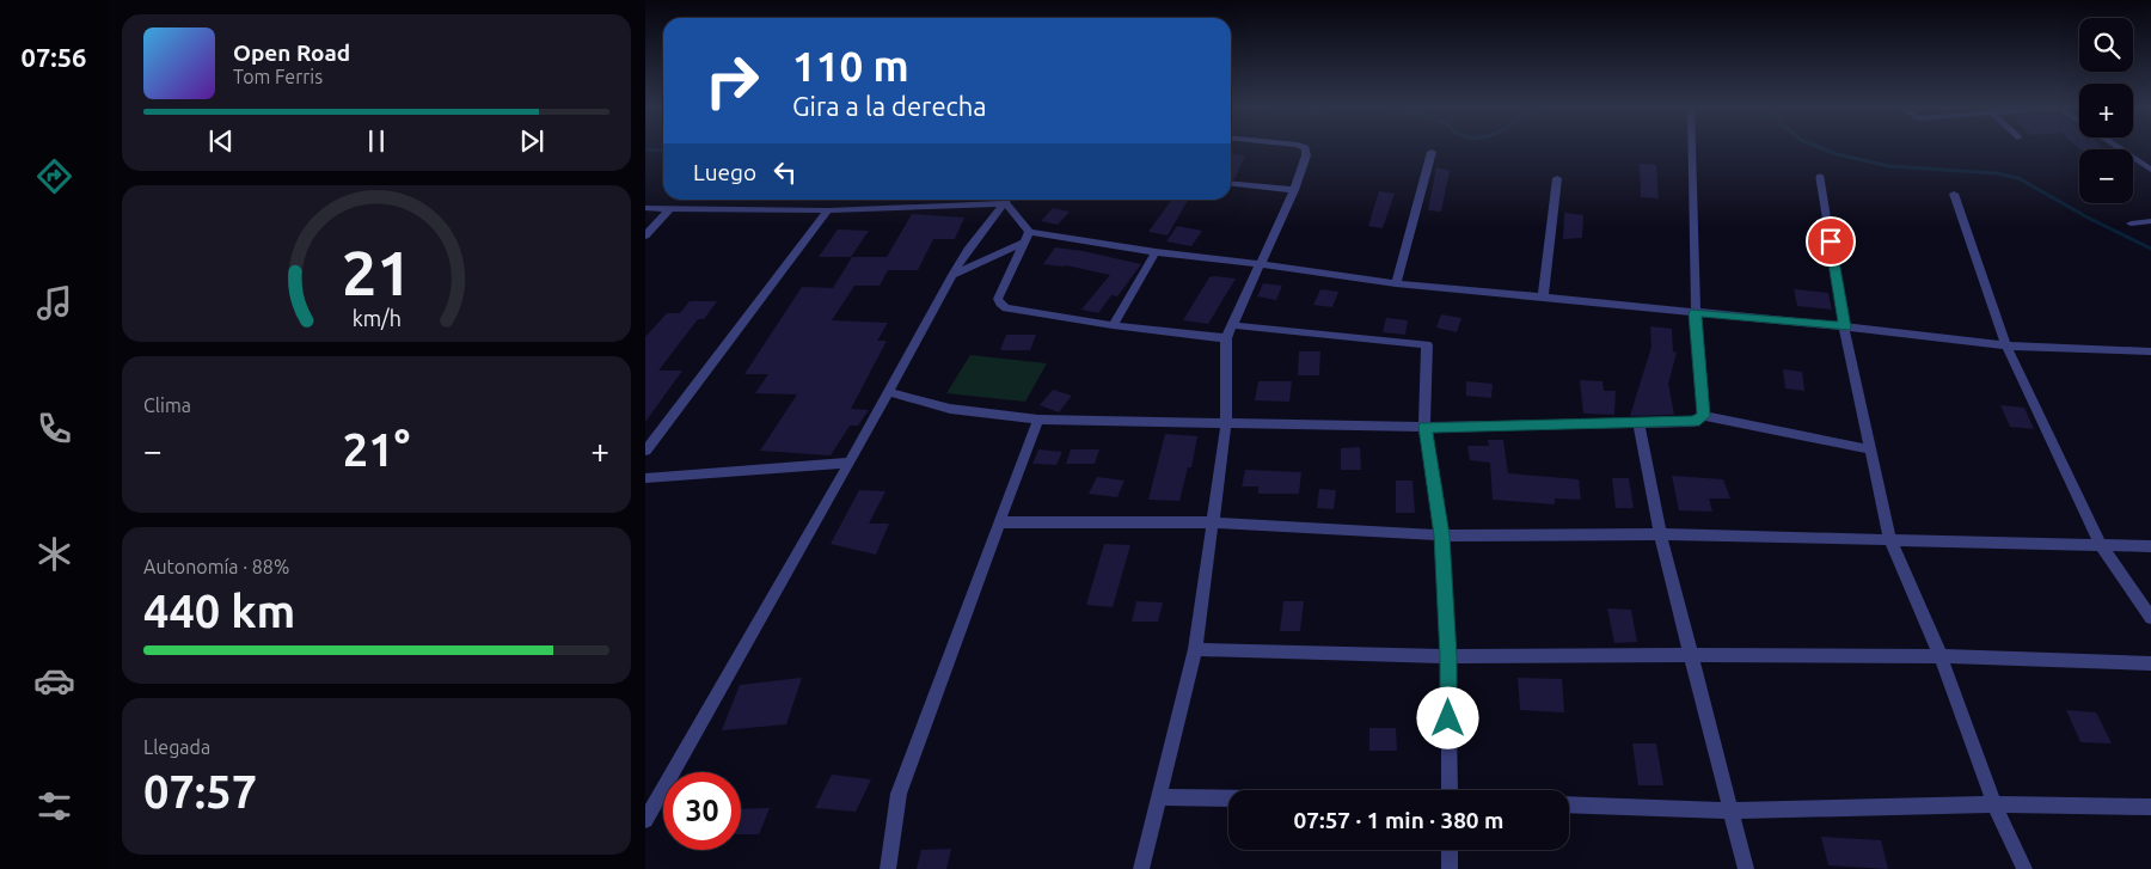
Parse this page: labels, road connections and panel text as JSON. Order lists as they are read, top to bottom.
{
  "page": {
    "tabs": "07:56",
    "map_buttons": ["+", "−"],
    "turn": ["110 m", "Gira a la derecha"],
    "song": ["Open Road", "Tom Ferris"],
    "then": "Luego",
    "tile": [
      "Clima",
      ["Autonomía · 88%", "440 km"],
      ["Llegada", "07:57"]
    ],
    "heat": ["−", "21°", "+"],
    "limit": "30",
    "trip": "07:57 · 1 min · 380 m",
    "gauge": ["21", "km/h"]
  }
}
